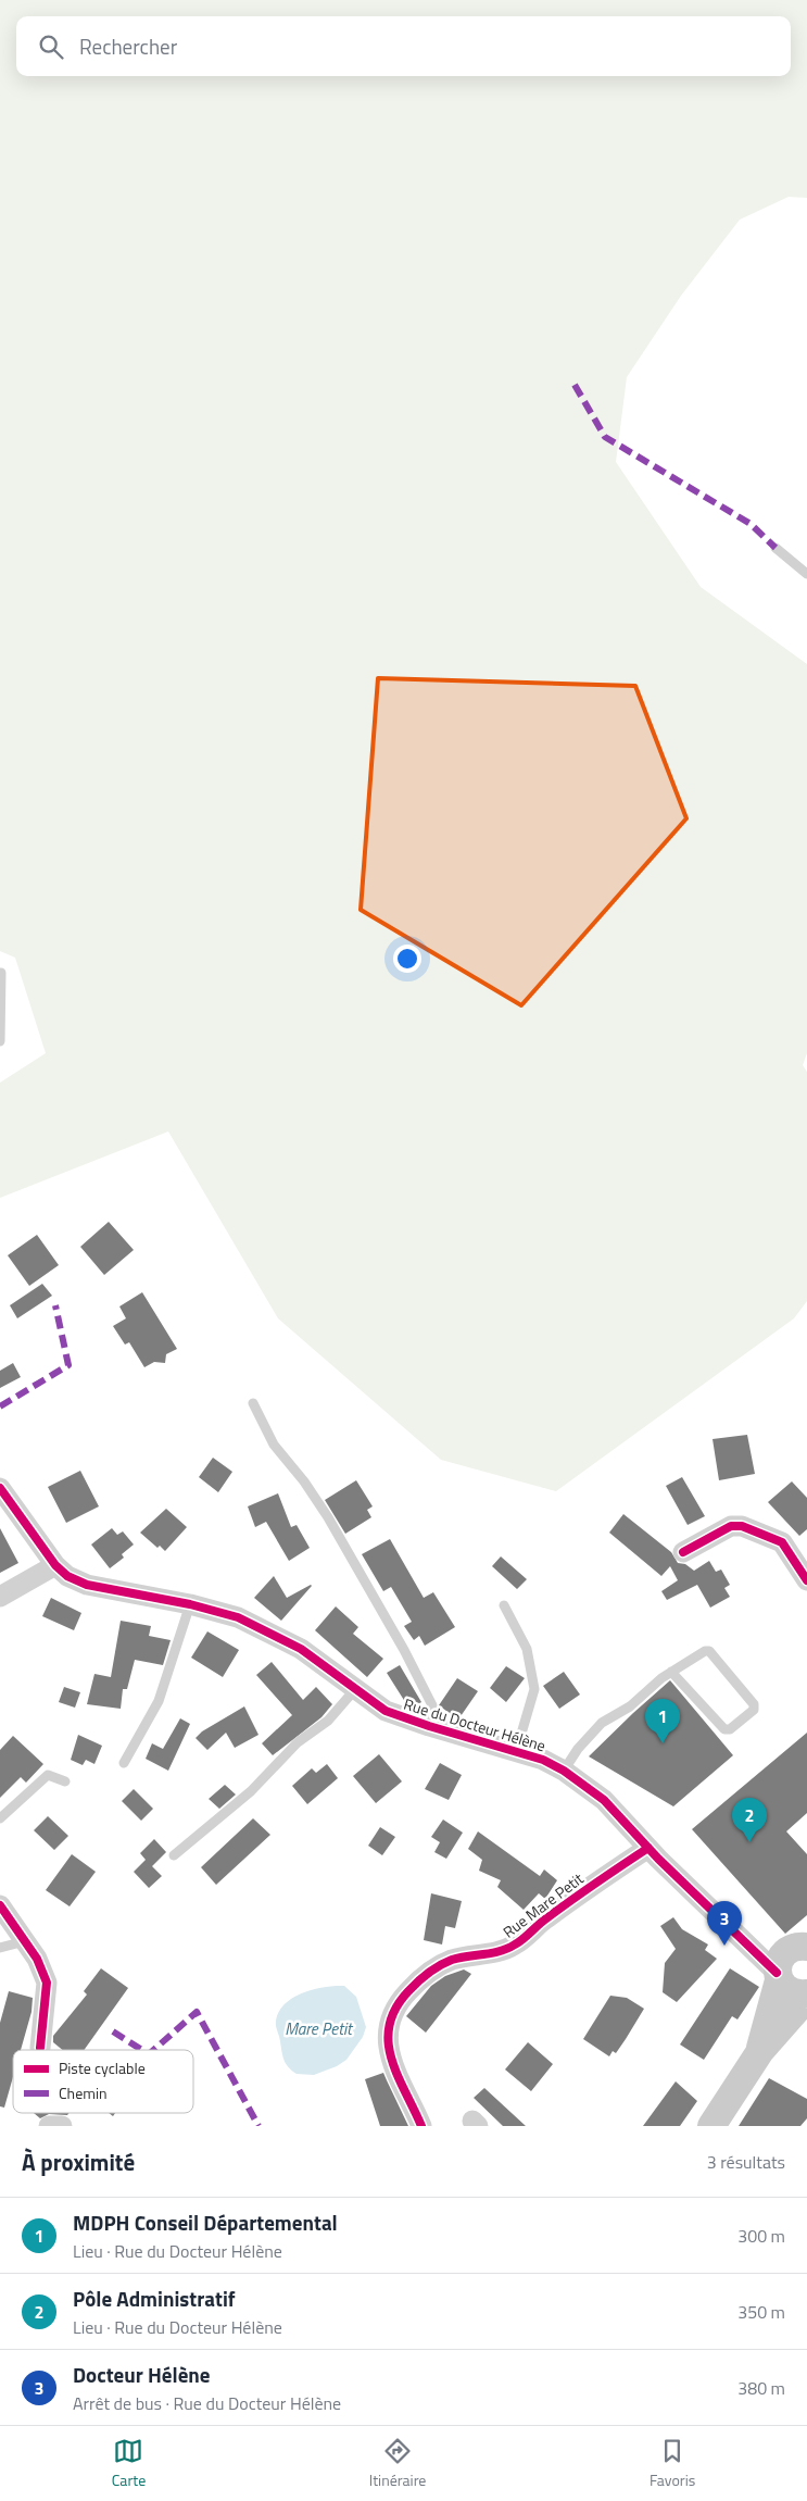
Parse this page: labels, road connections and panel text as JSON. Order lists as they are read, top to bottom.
{
  "streets": {
    "street": ["Rue du Docteur Hélène", "Rue Mare Petit"]
  },
  "crossings": [
    ["Rue du Docteur Hélène", "Rue Mare Petit"]
  ],
  "water": ["Mare Petit"],
  "legend": ["Piste cyclable", "Chemin"],
  "page": {
    "search": "Rechercher",
    "pins": ["1", "2", "3"],
    "heading": ["À proximité", "3 résultats"],
    "list": [
      {
        "mark": "1",
        "name": "MDPH Conseil Départemental",
        "note": "Lieu · Rue du Docteur Hélène",
        "value": "300 m"
      },
      {
        "mark": "2",
        "name": "Pôle Administratif",
        "note": "Lieu · Rue du Docteur Hélène",
        "value": "350 m"
      },
      {
        "mark": "3",
        "name": "Docteur Hélène",
        "note": "Arrêt de bus · Rue du Docteur Hélène",
        "value": "380 m"
      }
    ],
    "nav": ["Carte", "Itinéraire", "Favoris"]
  }
}
